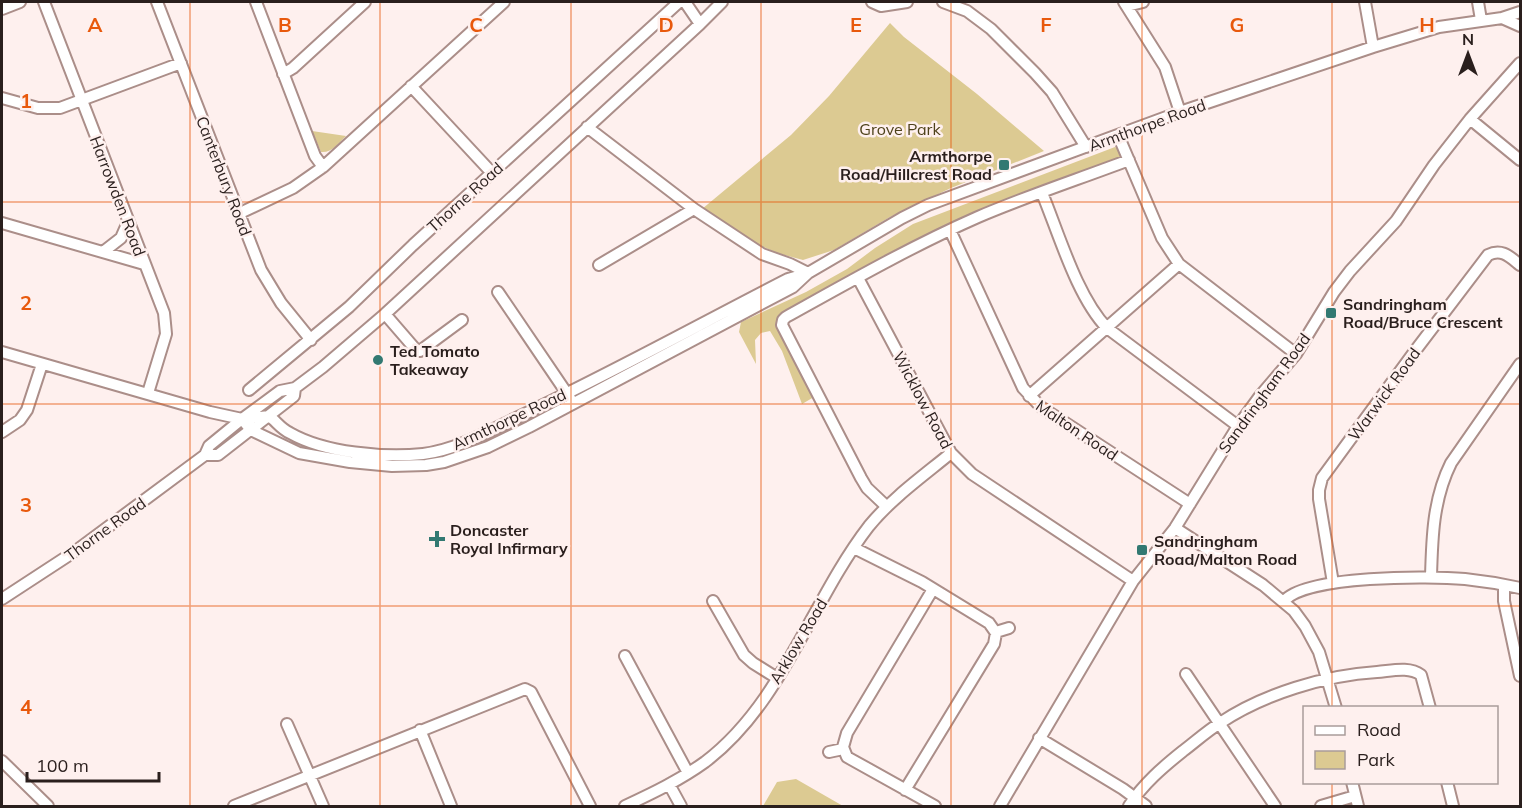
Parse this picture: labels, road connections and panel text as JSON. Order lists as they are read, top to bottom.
{
  "streets": {
    "street": [
      "Armthorpe Road",
      "Canterbury Road",
      "Harrowden Road",
      "Thorne Road",
      "Sandringham Road",
      "Warwick Road",
      "Wicklow Road",
      "Malton Road",
      "Arklow Road"
    ]
  },
  "crossings": [
    ["Armthorpe Road", "Thorne Road"],
    ["Armthorpe Road", "Wicklow Road"],
    ["Armthorpe Road", "Malton Road"],
    ["Armthorpe Road", "Arklow Road"],
    ["Canterbury Road", "Thorne Road"],
    ["Sandringham Road", "Wicklow Road"],
    ["Sandringham Road", "Malton Road"],
    ["Wicklow Road", "Arklow Road"]
  ],
  "parks": ["Grove Park"],
  "places": {
    "transit": ["Armthorpe Road/Hillcrest Road", "Sandringham Road/Bruce Crescent", "Sandringham Road/Malton Road"],
    "other": ["Ted Tomato Takeaway"],
    "health": ["Doncaster Royal Infirmary"]
  },
  "legend": ["Road", "Park"],
  "scale_bar": "100 m",
  "north": "top",
  "grid": {
    "columns": [
      "A",
      "B",
      "C",
      "D",
      "E",
      "F",
      "G",
      "H"
    ],
    "rows": [
      "1",
      "2",
      "3",
      "4"
    ]
  }
}
